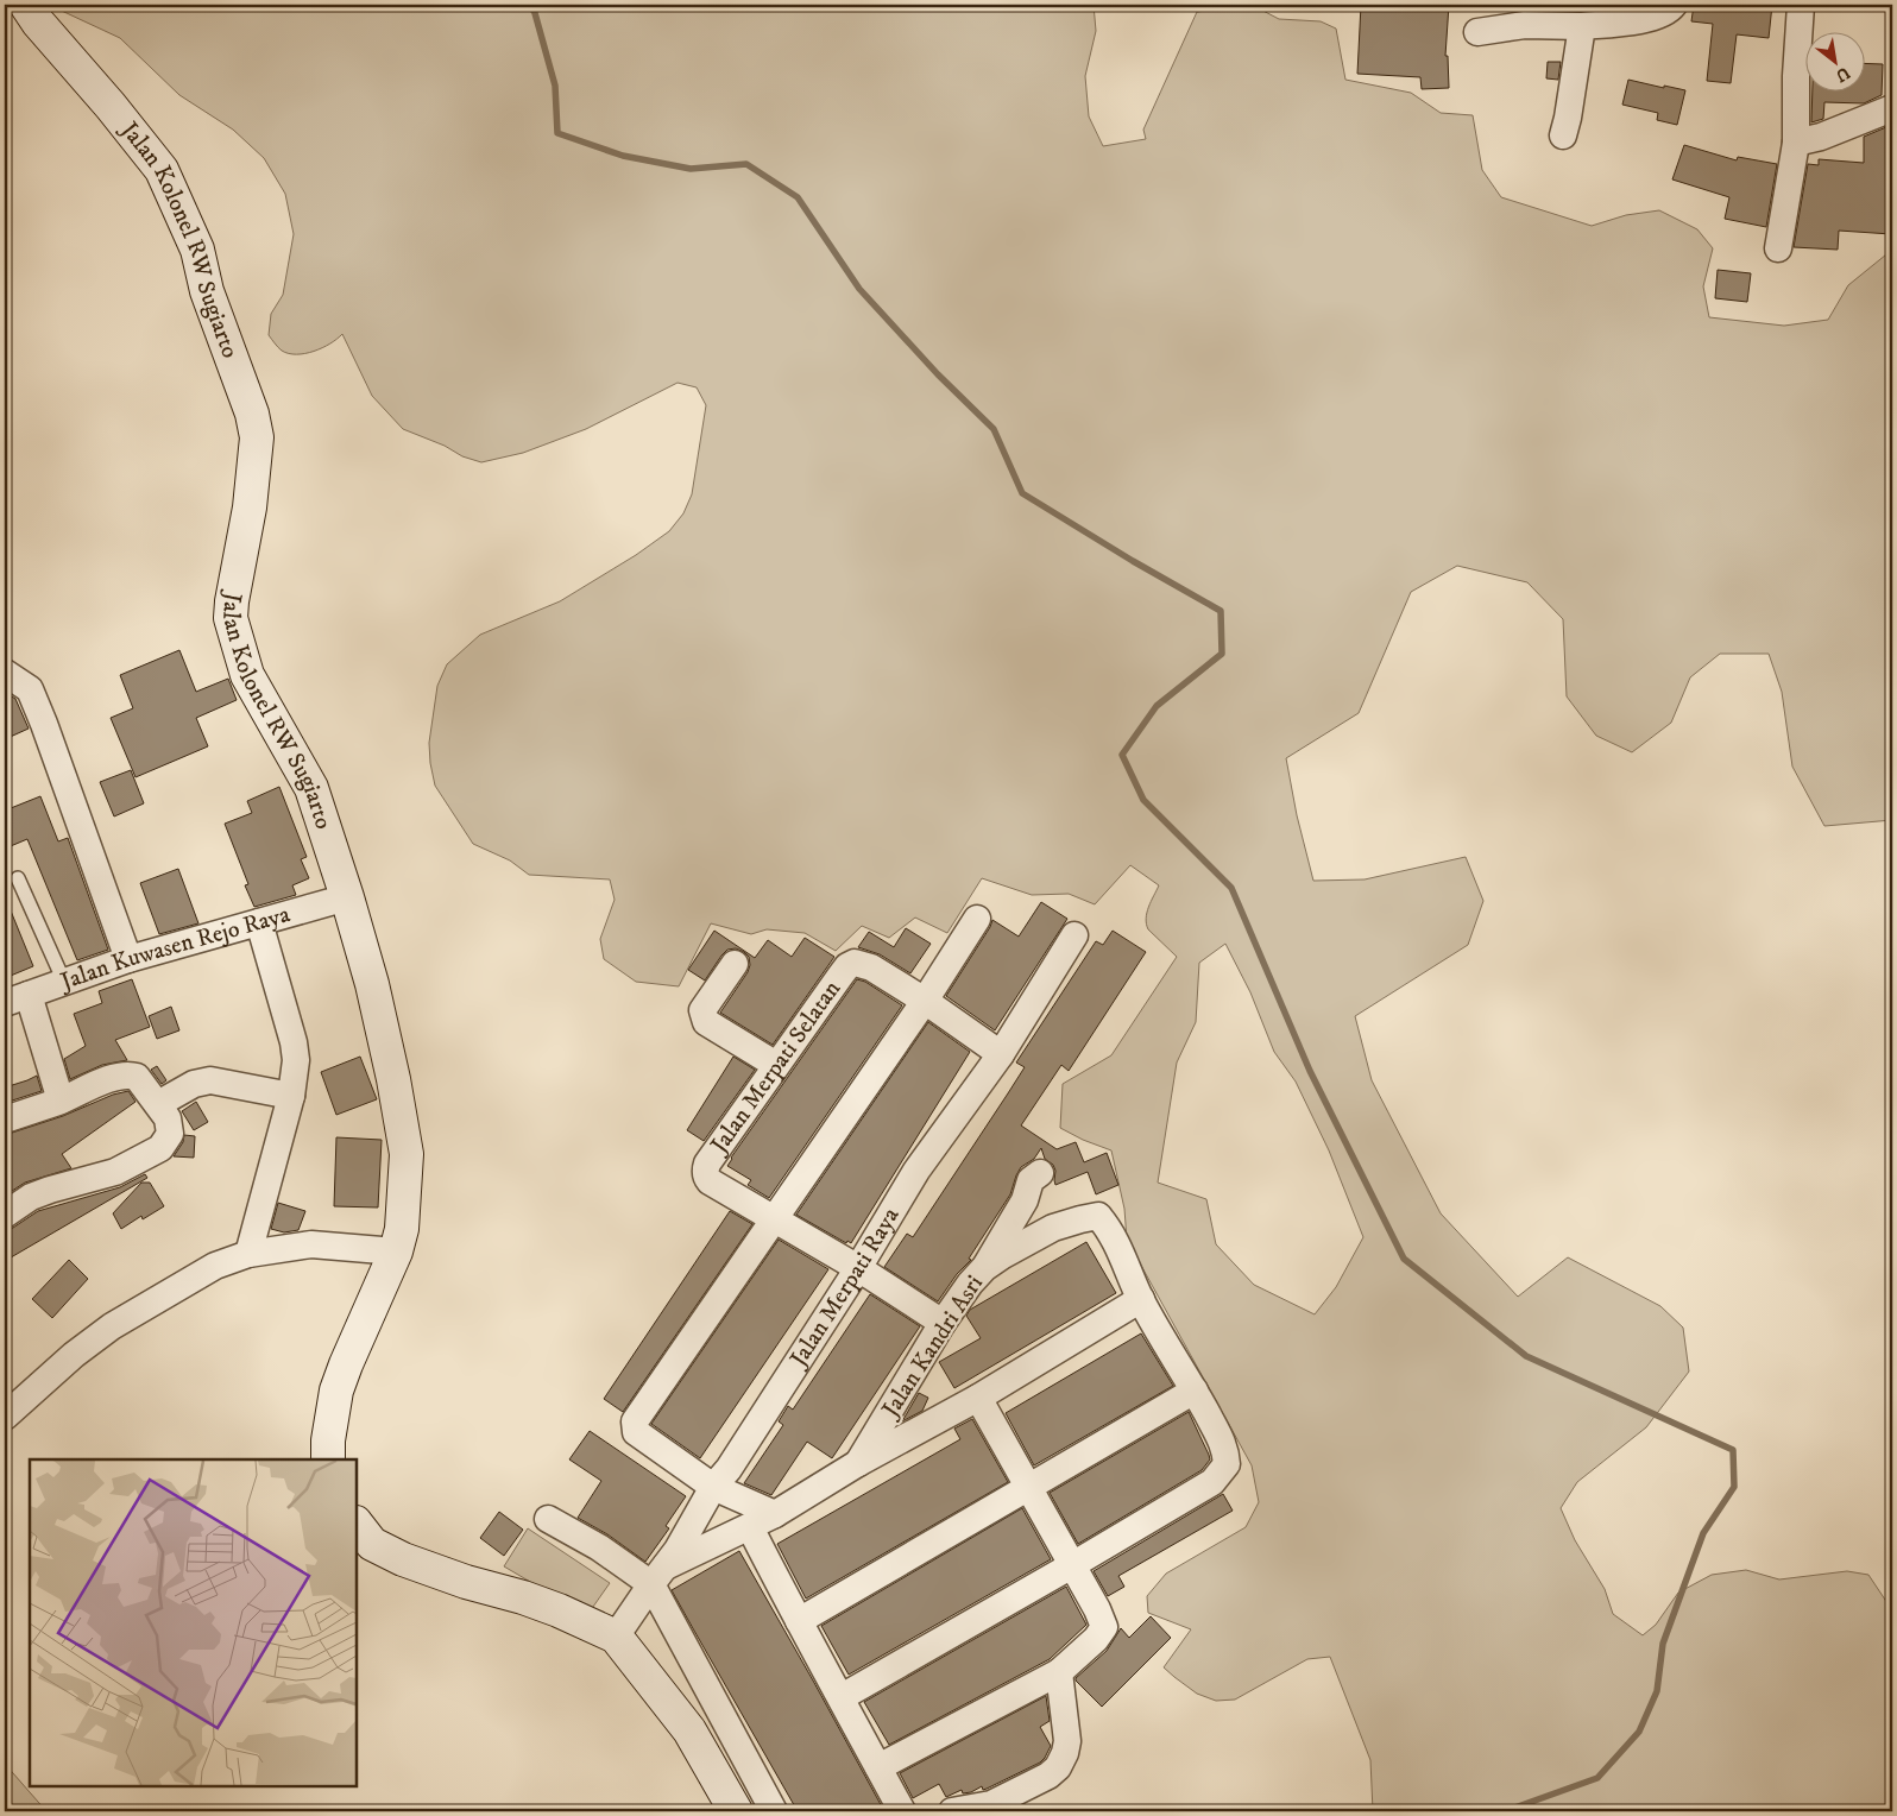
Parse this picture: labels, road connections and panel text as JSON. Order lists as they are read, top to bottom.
{
  "streets": {
    "main road": ["Jalan Kolonel RW Sugiarto"],
    "street": [
      "Jalan Kuwasen Rejo Raya",
      "Jalan Merpati Selatan",
      "Jalan Merpati Raya",
      "Jalan Kandri Asri"
    ]
  },
  "crossings": [
    ["Jalan Kolonel RW Sugiarto", "Jalan Kuwasen Rejo Raya"],
    ["Jalan Merpati Selatan", "Jalan Merpati Raya"],
    ["Jalan Merpati Selatan", "Jalan Kandri Asri"],
    ["Jalan Merpati Raya", "Jalan Kandri Asri"]
  ],
  "north": "bottom right"
}
